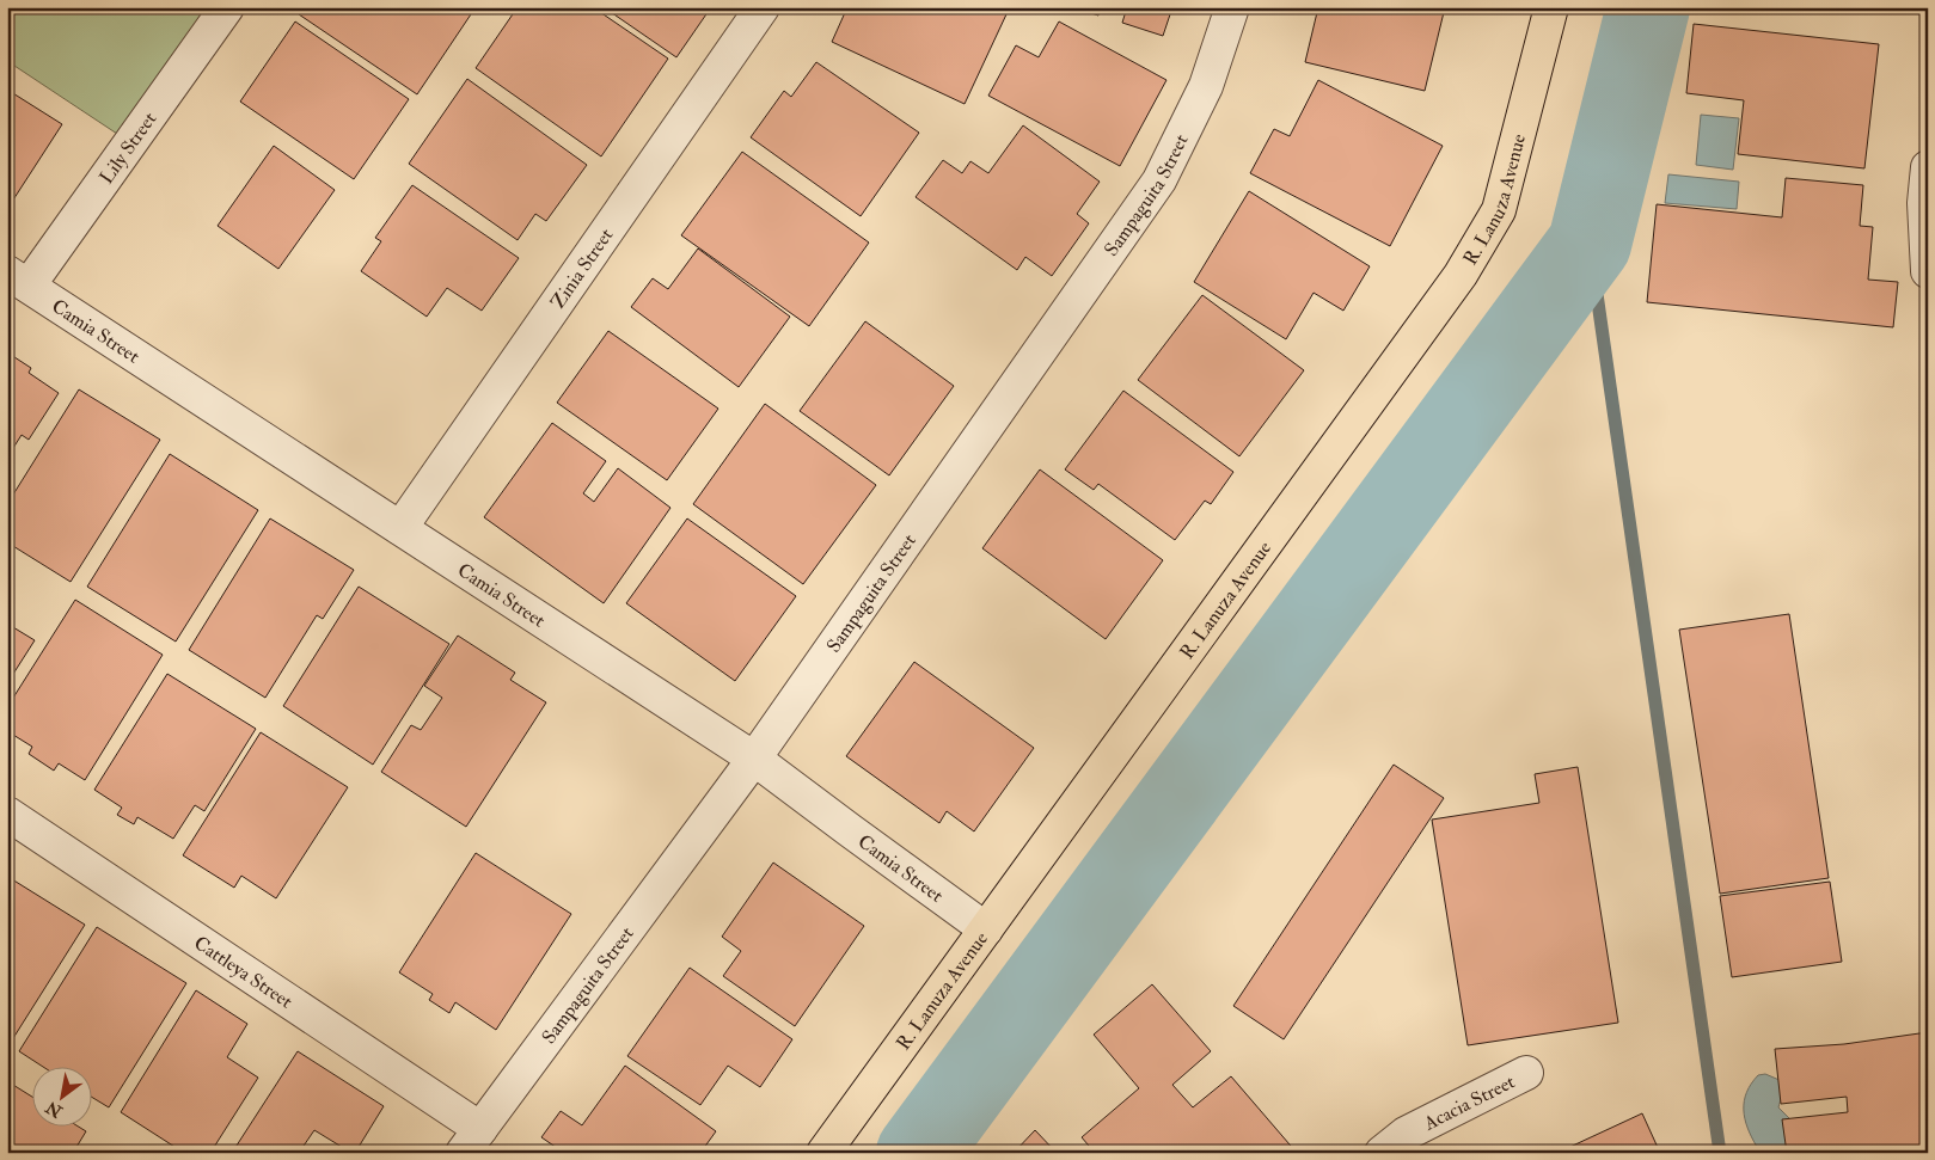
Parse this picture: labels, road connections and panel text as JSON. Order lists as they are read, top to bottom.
{
  "streets": {
    "main road": ["R. Lanuza Avenue"],
    "street": [
      "Lily Street",
      "Sampaguita Street",
      "Zinia Street",
      "Camia Street",
      "Cattleya Street",
      "Acacia Street"
    ]
  },
  "crossings": [
    ["Lily Street", "Camia Street"],
    ["Sampaguita Street", "Camia Street"],
    ["Sampaguita Street", "Cattleya Street"],
    ["R. Lanuza Avenue", "Camia Street"],
    ["Zinia Street", "Camia Street"]
  ],
  "north": "bottom left"
}
